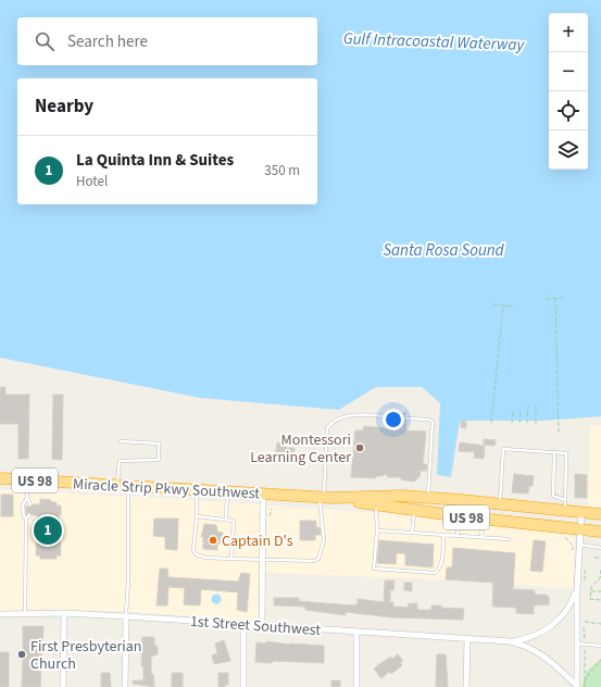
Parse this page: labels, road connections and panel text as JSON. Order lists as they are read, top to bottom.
{
  "streets": {
    "highway": ["US 98", "Miracle Strip Pkwy Southwest"],
    "street": ["1st Street Southwest"]
  },
  "water": ["Gulf Intracoastal Waterway", "Santa Rosa Sound"],
  "places": ["Montessori Learning Center", "Captain D's", "First Presbyterian Church"],
  "page": {
    "map_buttons": ["+", "−"],
    "search": "Search here",
    "heading": "Nearby",
    "list": [
      {
        "mark": "1",
        "name": "La Quinta Inn & Suites",
        "note": "Hotel",
        "value": "350 m"
      }
    ],
    "pins": "1"
  }
}
